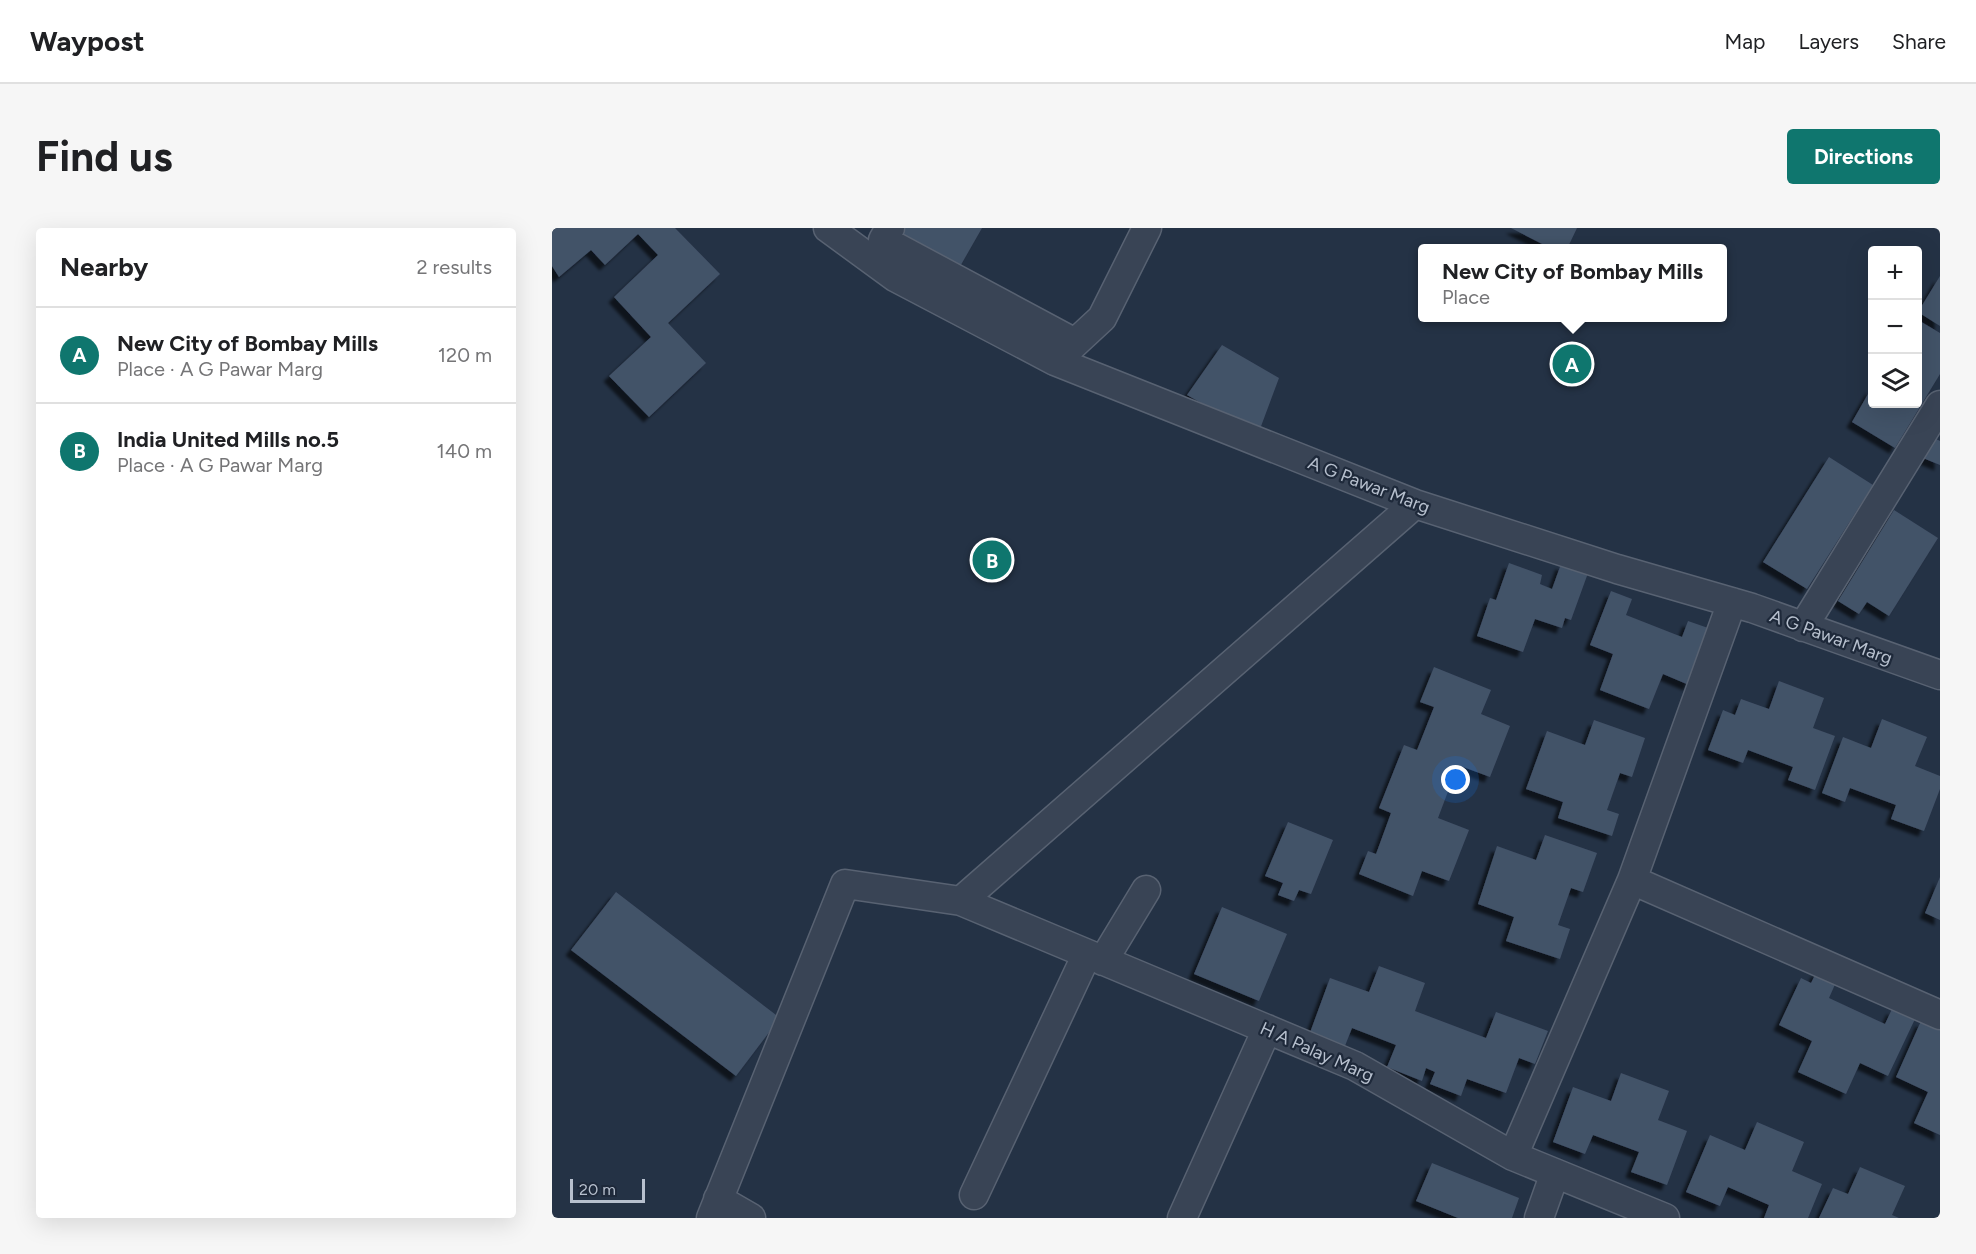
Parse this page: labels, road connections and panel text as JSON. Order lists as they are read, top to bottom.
{
  "streets": {
    "street": ["A G Pawar Marg", "H A Palay Marg"]
  },
  "scale_bar": "20 m",
  "page": {
    "header": "Waypost",
    "nav": ["Map", "Layers", "Share"],
    "buttons": "Directions",
    "title": "Find us",
    "heading": ["Nearby", "2 results"],
    "popup": ["New City of Bombay Mills", "Place"],
    "map_buttons": ["+", "−"],
    "list": [
      {
        "mark": "A",
        "name": "New City of Bombay Mills",
        "note": "Place · A G Pawar Marg",
        "value": "120 m"
      },
      {
        "mark": "B",
        "name": "India United Mills no.5",
        "note": "Place · A G Pawar Marg",
        "value": "140 m"
      }
    ],
    "pins": ["A", "B"],
    "scale": "20 m"
  }
}
